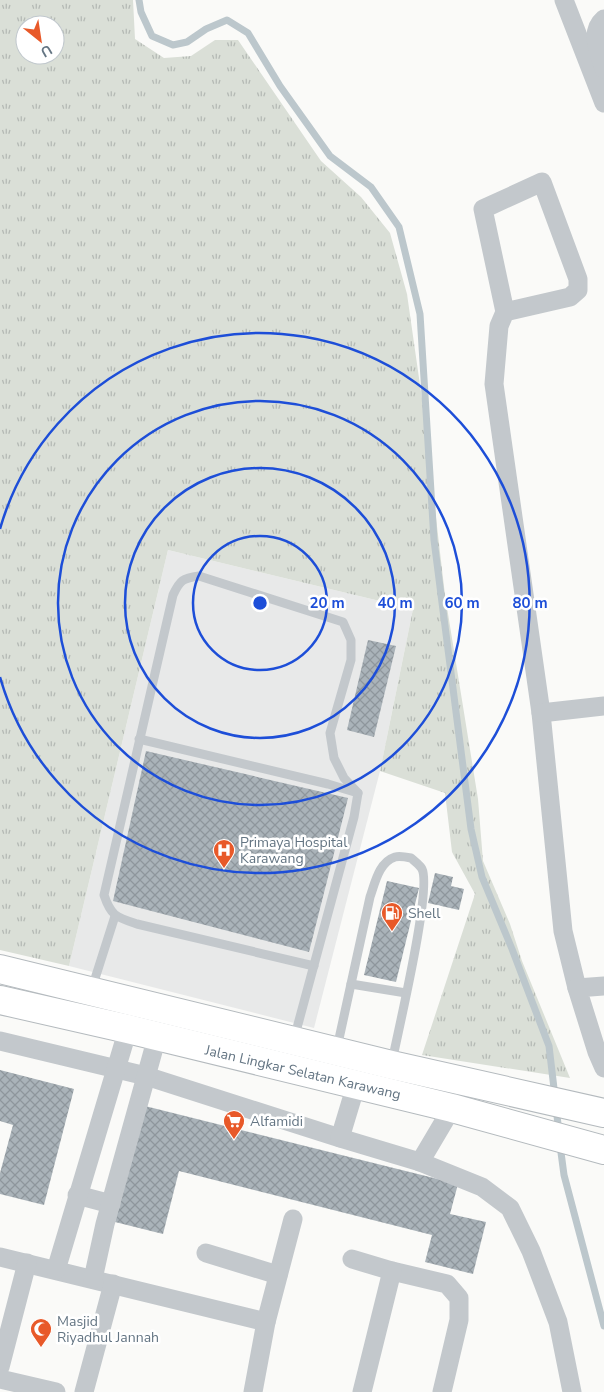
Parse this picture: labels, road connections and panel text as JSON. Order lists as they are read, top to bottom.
{
  "streets": {
    "main road": ["Jalan Lingkar Selatan Karawang"]
  },
  "places": {
    "hospital": ["Primaya Hospital Karawang"],
    "fuel station": ["Shell"],
    "supermarket": ["Alfamidi"],
    "mosque": ["Masjid Riyadhul Jannah"]
  },
  "north": "bottom right",
  "rings": [
    "20 m",
    "40 m",
    "60 m",
    "80 m"
  ]
}
